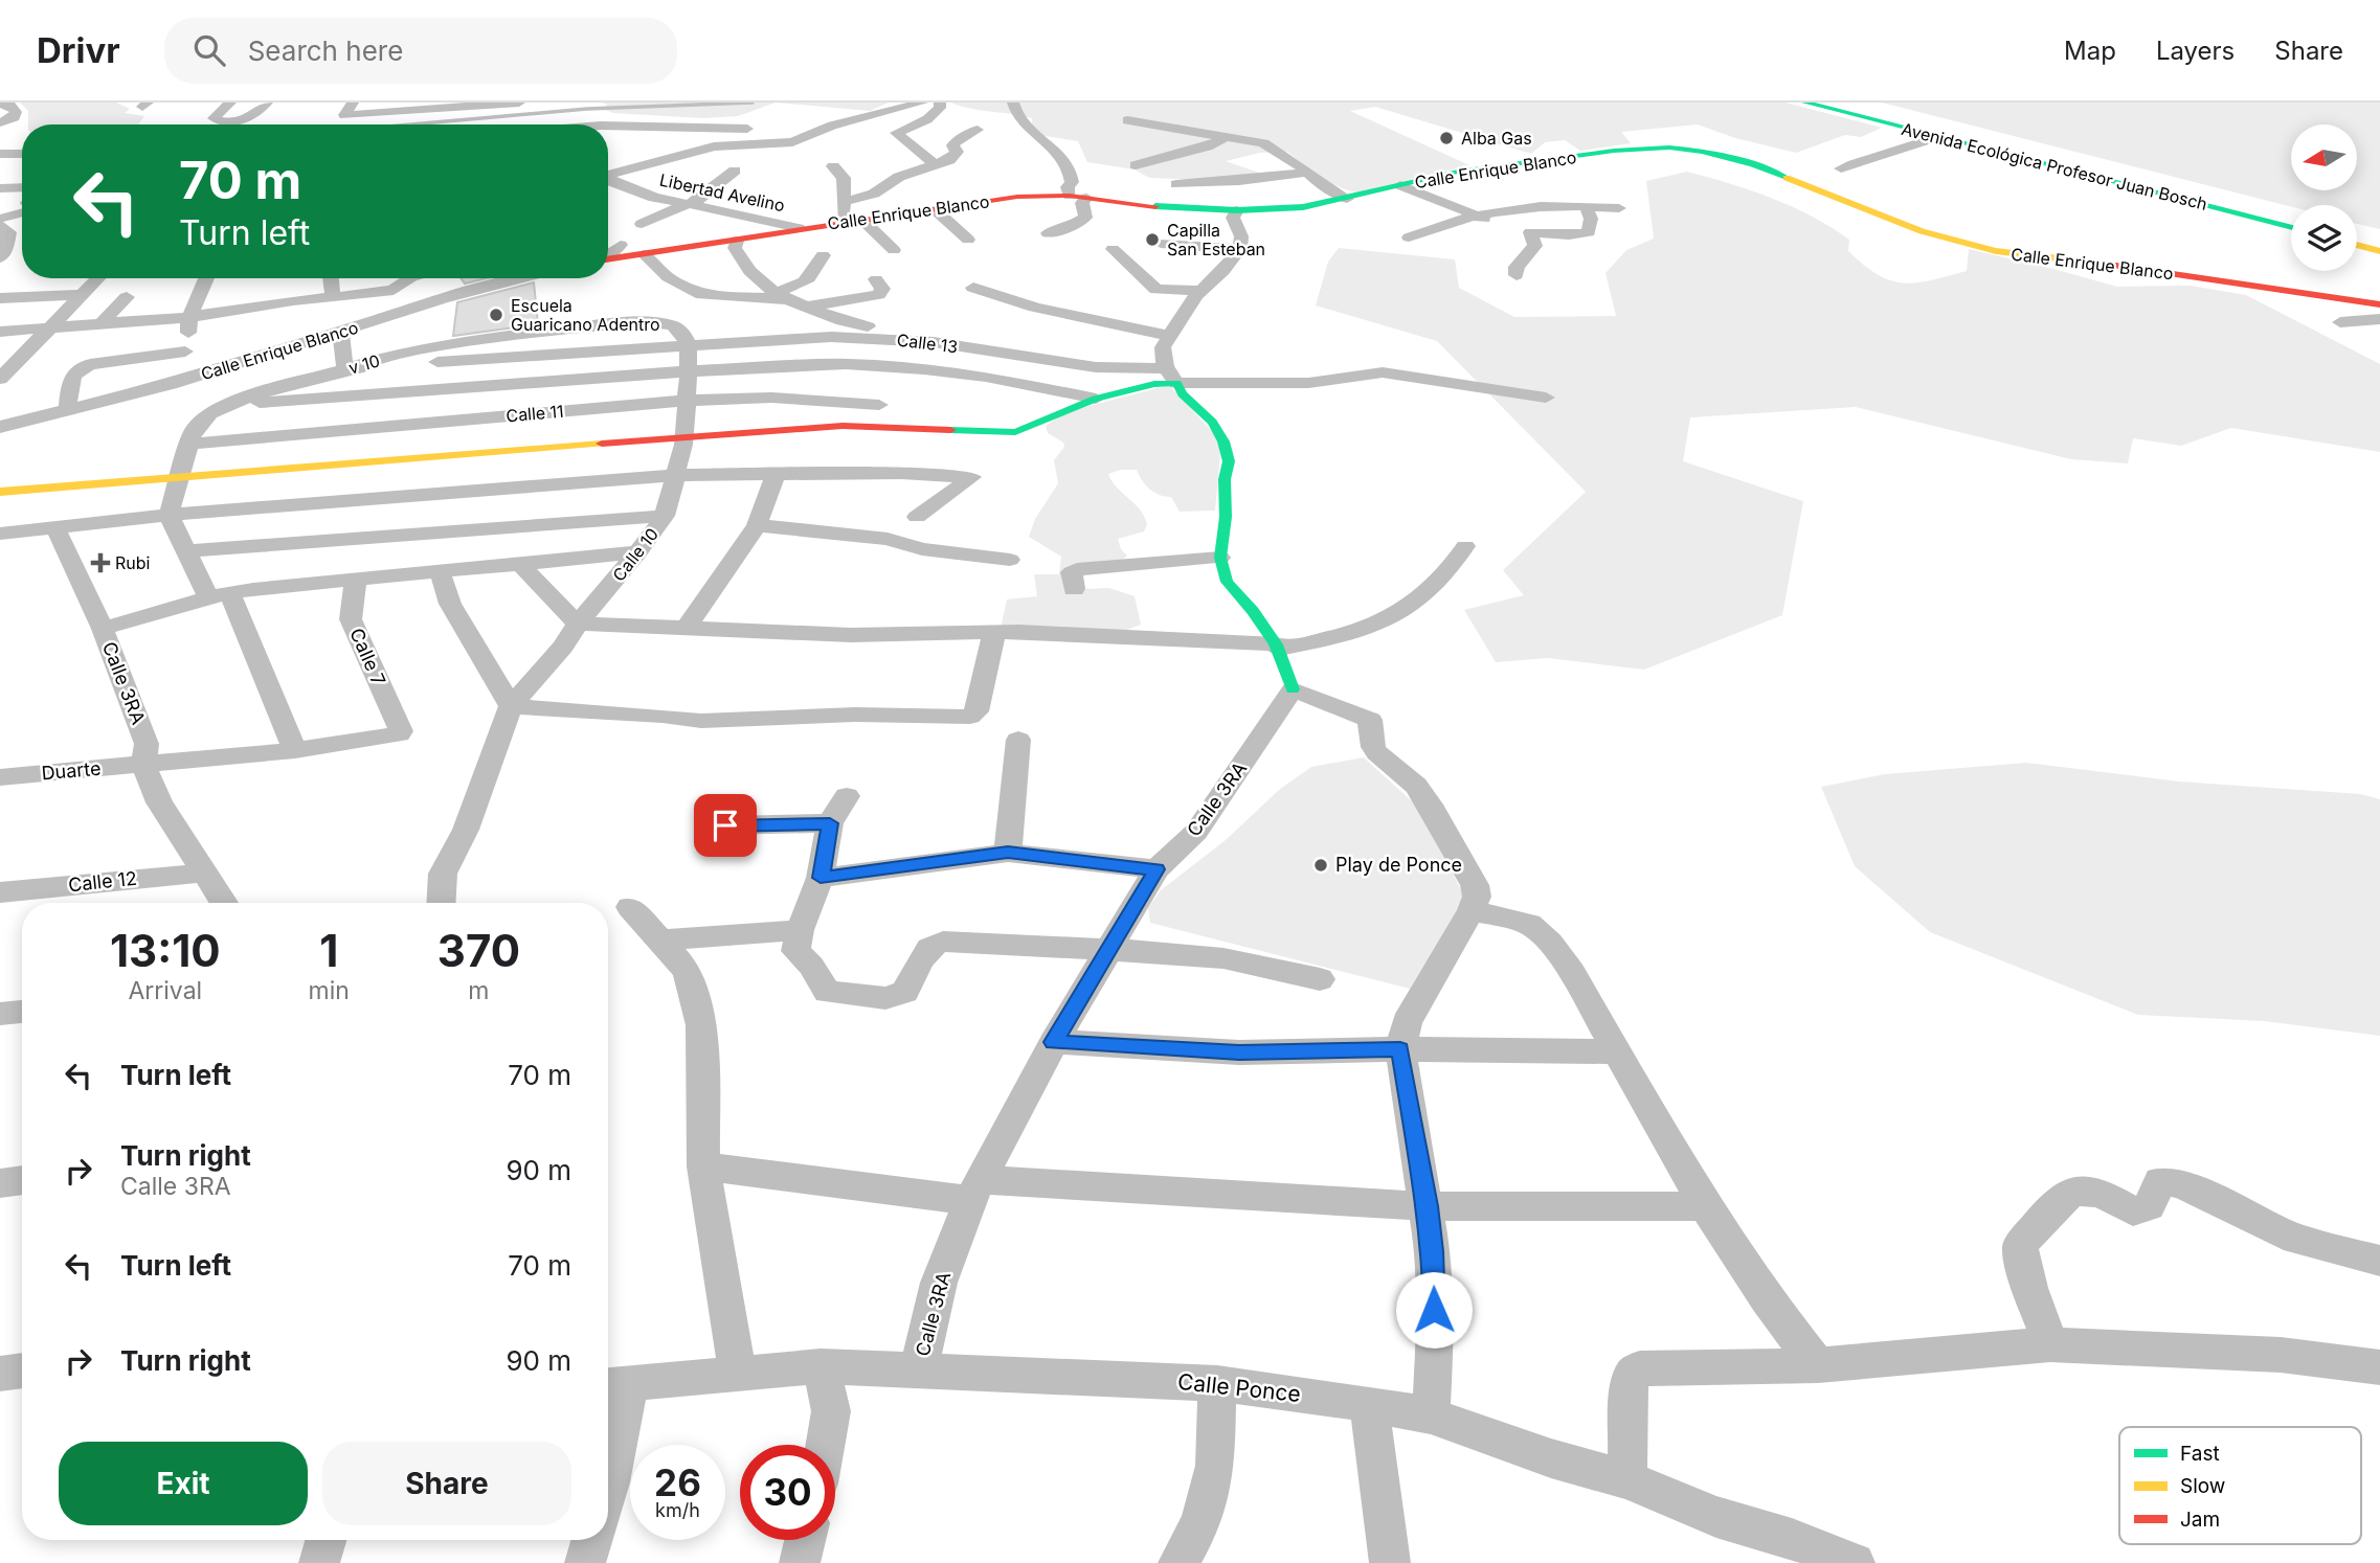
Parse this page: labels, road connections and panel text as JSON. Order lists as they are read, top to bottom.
{
  "streets": {
    "street": [
      "Avenida Ecológica Profesor Juan Bosch",
      "Calle Enrique Blanco",
      "Libertad Avelino",
      "Calle 13",
      "v 10",
      "Calle 11",
      "Calle 10",
      "Calle 7",
      "Calle 3RA",
      "Duarte",
      "Calle 12",
      "Calle Ponce"
    ]
  },
  "crossings": [
    ["Calle Enrique Blanco", "Libertad Avelino"],
    ["Calle 13", "v 10"],
    ["v 10", "Calle 11"],
    ["Calle 11", "Calle 10"],
    ["Calle 7", "Duarte"],
    ["Calle 3RA", "Duarte"],
    ["Calle 3RA", "Calle 12"],
    ["Calle 3RA", "Calle Ponce"]
  ],
  "places": {
    "other": [
      "Alba Gas",
      "Capilla San Esteban",
      "Escuela Guaricano Adentro",
      "Play de Ponce"
    ],
    "health": ["Rubi"]
  },
  "legend": ["Fast", "Slow", "Jam"],
  "north": "left",
  "page": {
    "header": "Drivr",
    "search": "Search here",
    "nav": ["Map", "Layers", "Share"],
    "turn": ["70 m", "Turn left"],
    "eta": [
      "13:10",
      "Arrival",
      "1",
      "min",
      "370",
      "m"
    ],
    "list": [
      {
        "name": "Turn left",
        "value": "70 m"
      },
      {
        "name": "Turn right",
        "note": "Calle 3RA",
        "value": "90 m"
      },
      {
        "name": "Turn left",
        "value": "70 m"
      },
      {
        "name": "Turn right",
        "value": "90 m"
      }
    ],
    "buttons": ["Exit", "Share"],
    "speed": "26 km/h",
    "limit": "30"
  }
}
